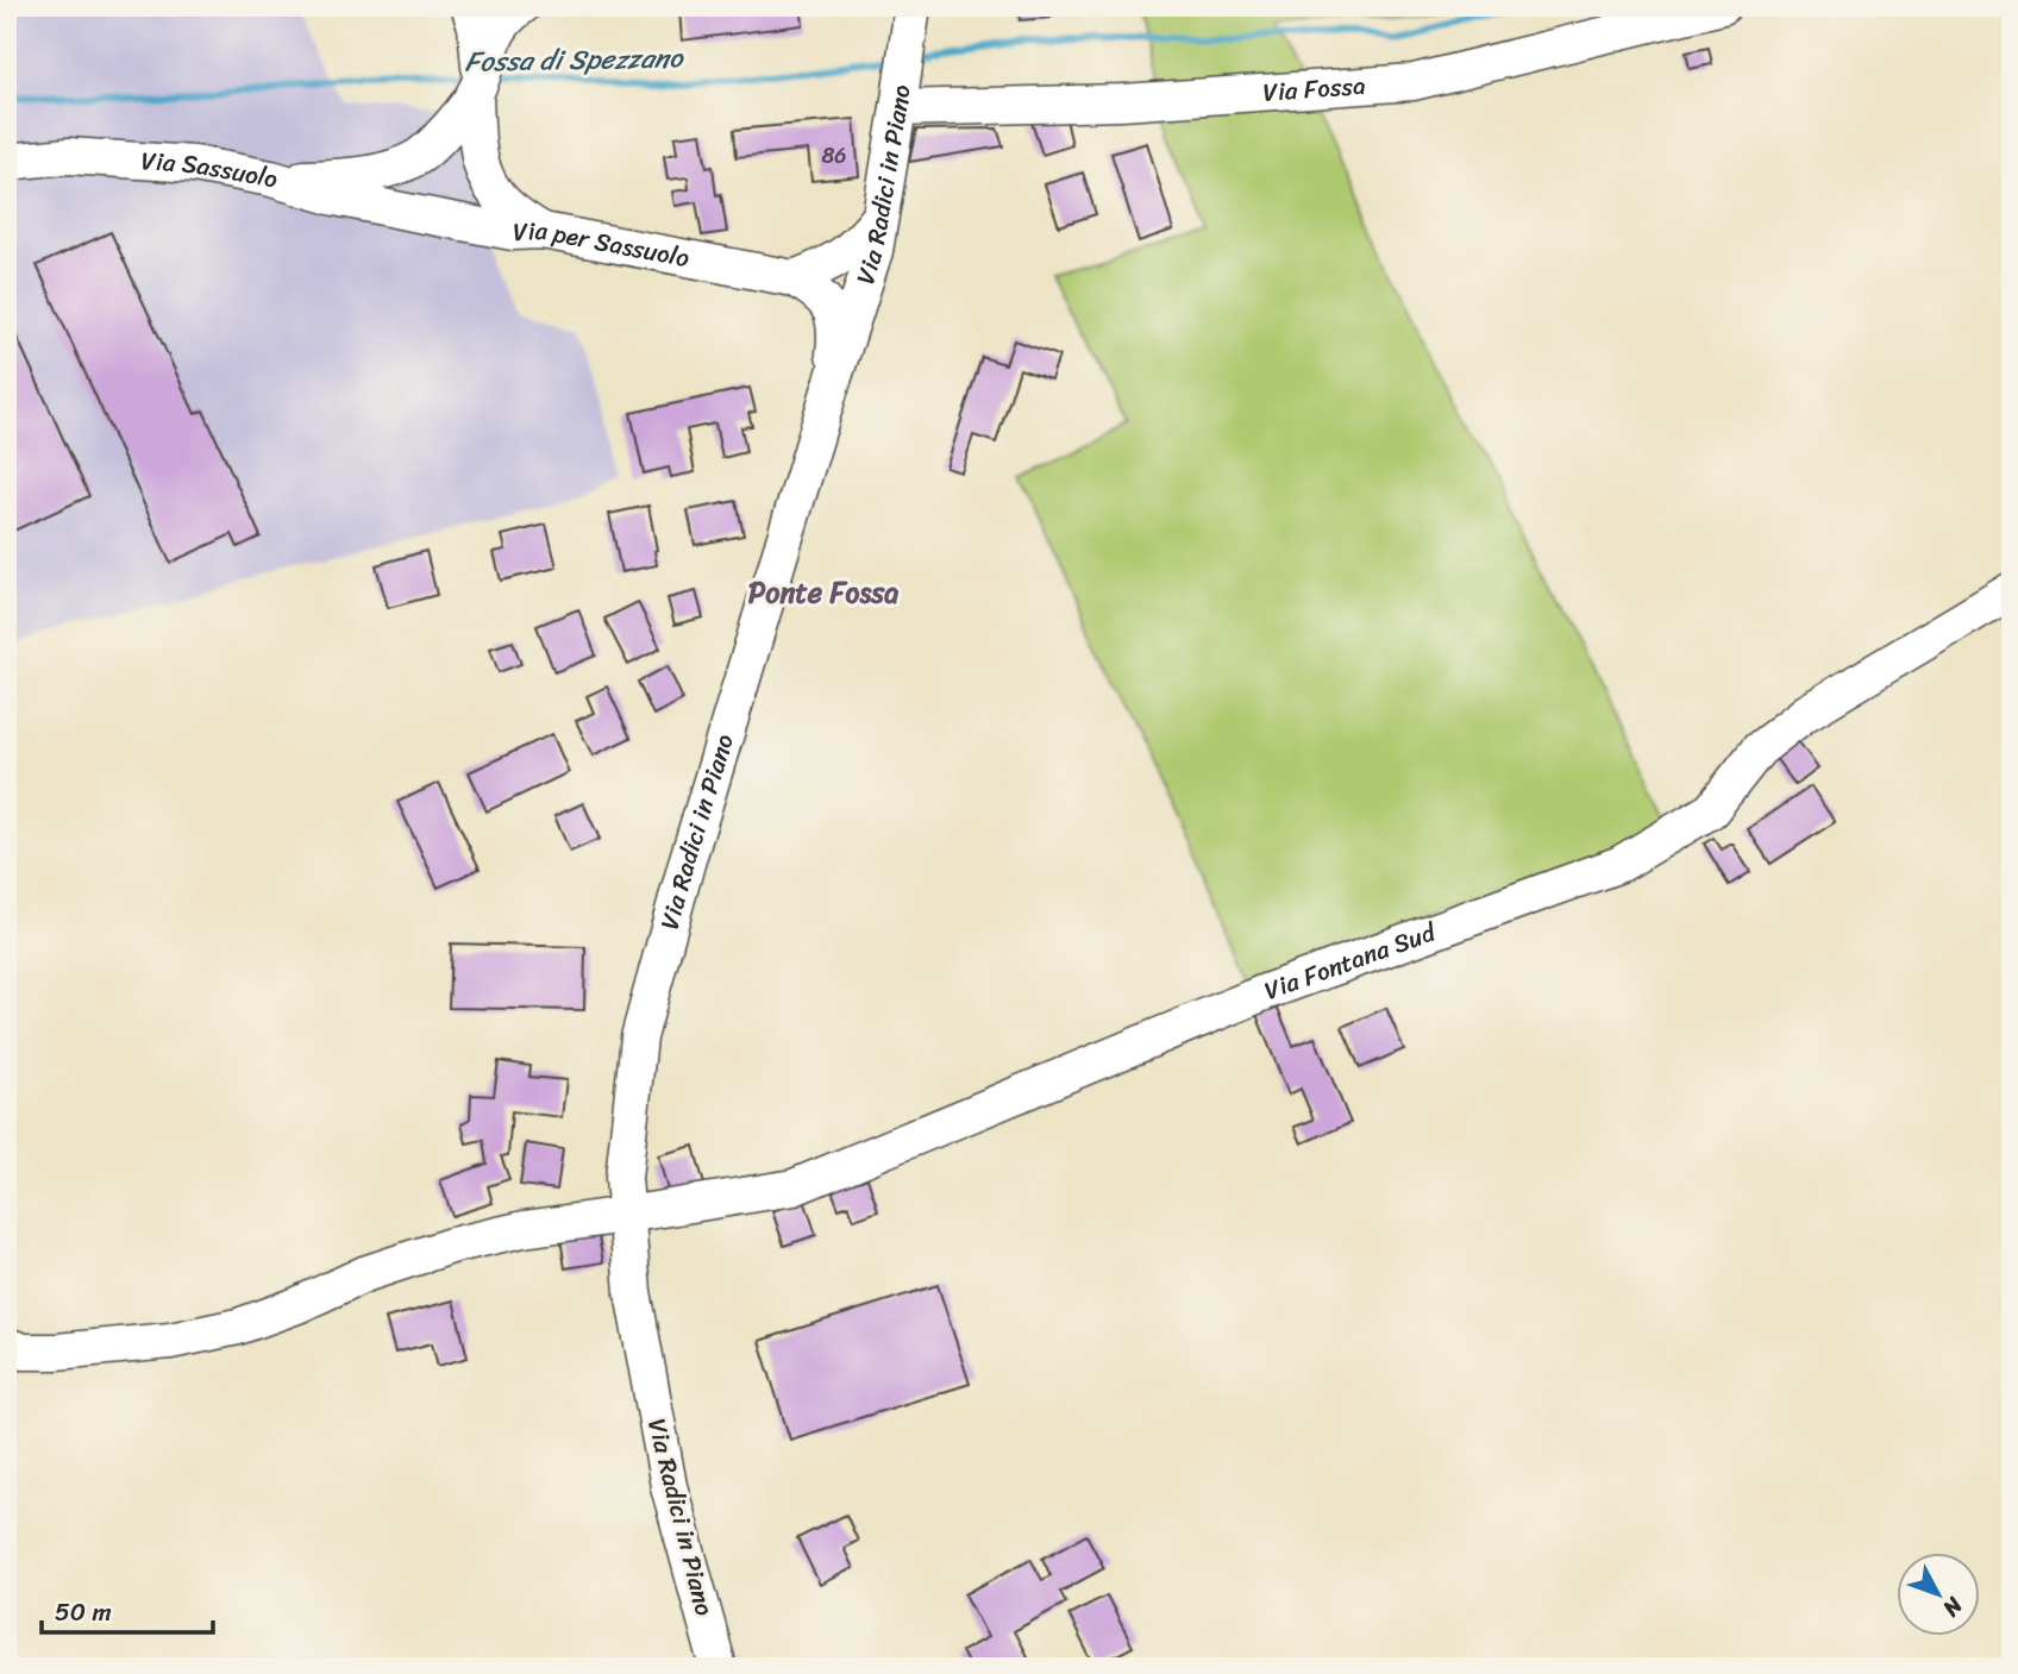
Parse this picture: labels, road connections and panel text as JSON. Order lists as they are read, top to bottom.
{
  "streets": {
    "street": [
      "Via Fossa",
      "Via Sassuolo",
      "Via Radici in Piano",
      "Via per Sassuolo",
      "Via Fontana Sud"
    ]
  },
  "crossings": [
    ["Via Fossa", "Via Radici in Piano"],
    ["Via Sassuolo", "Via per Sassuolo"],
    ["Via Radici in Piano", "Via Fontana Sud"]
  ],
  "districts": ["Ponte Fossa"],
  "water": ["Fossa di Spezzano"],
  "house_numbers": ["86"],
  "scale_bar": "50 m",
  "north": "bottom right"
}
